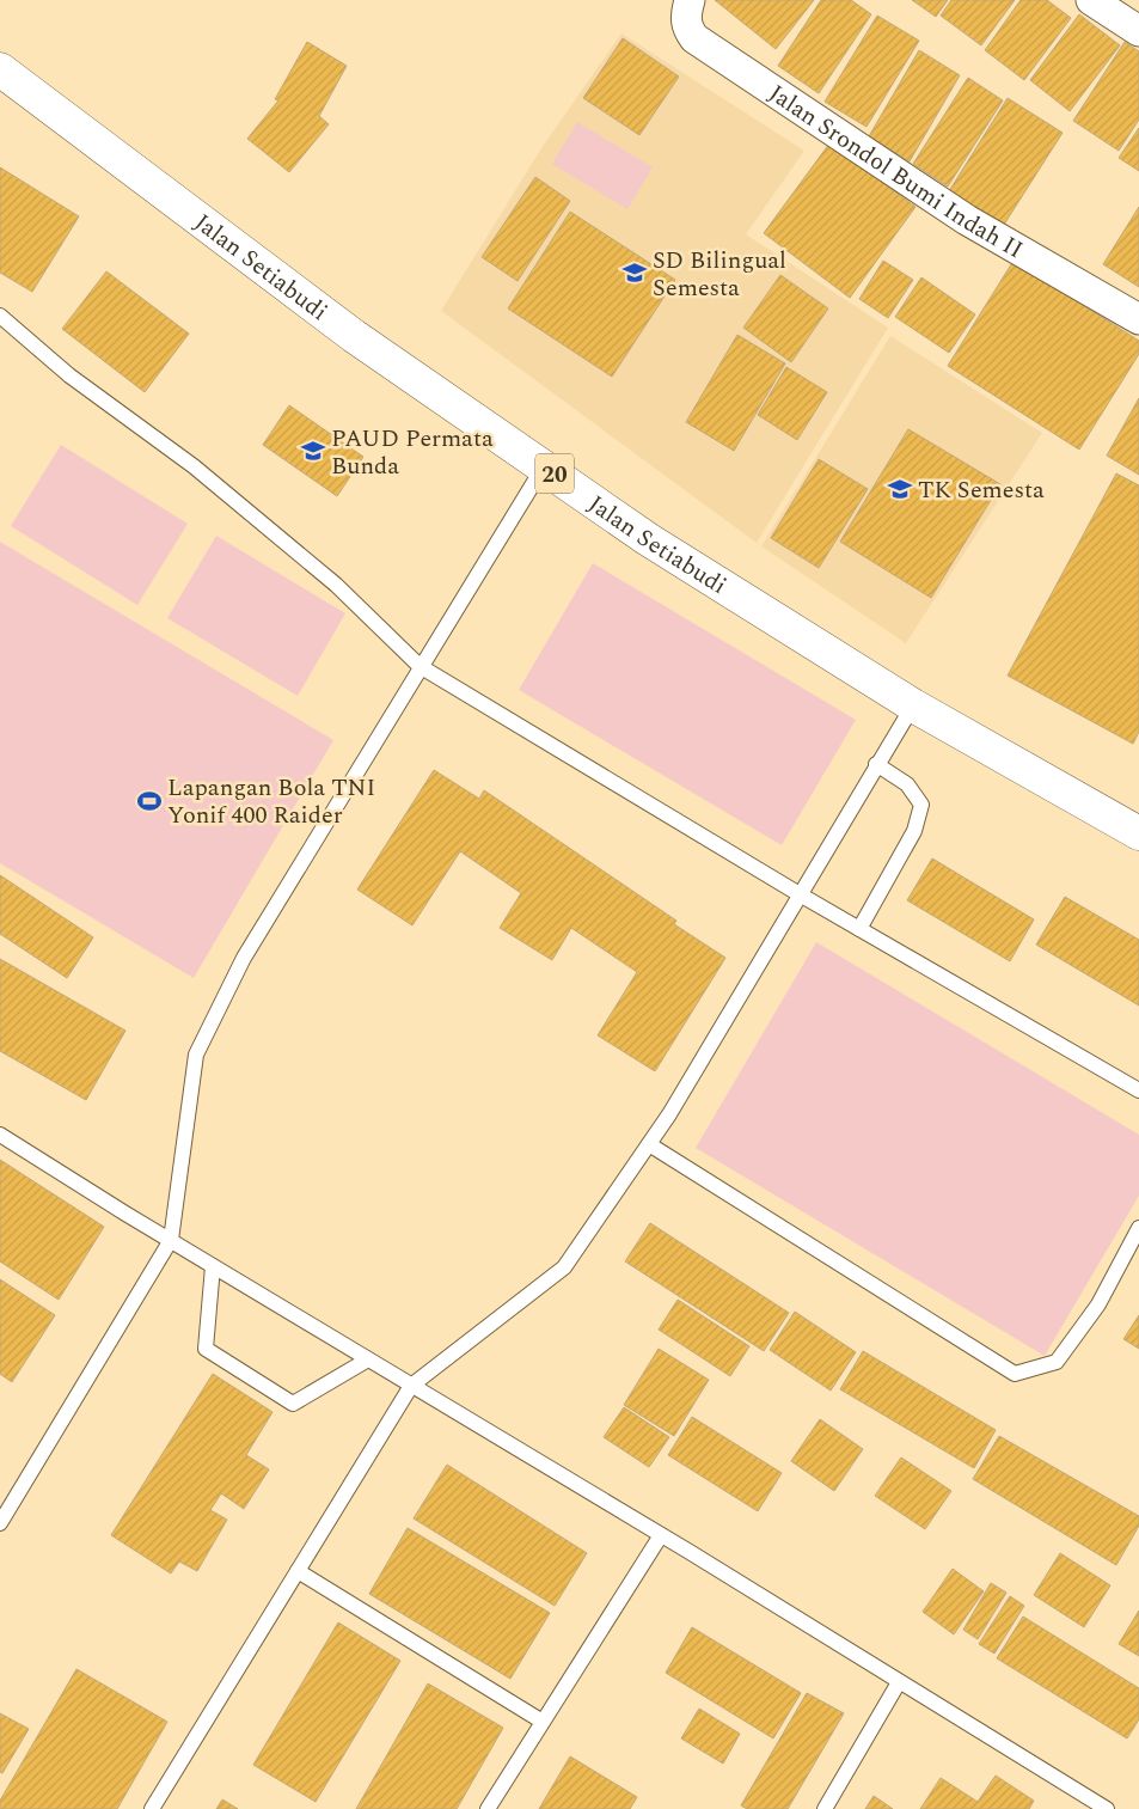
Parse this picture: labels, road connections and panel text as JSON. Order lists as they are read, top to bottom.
{
  "streets": {
    "highway": ["Jalan Setiabudi", "20"],
    "street": ["Jalan Srondol Bumi Indah II"]
  },
  "places": {
    "school or university": ["SD Bilingual Semesta", "PAUD Permata Bunda", "TK Semesta"],
    "sports": ["Lapangan Bola TNI Yonif 400 Raider"]
  }
}
